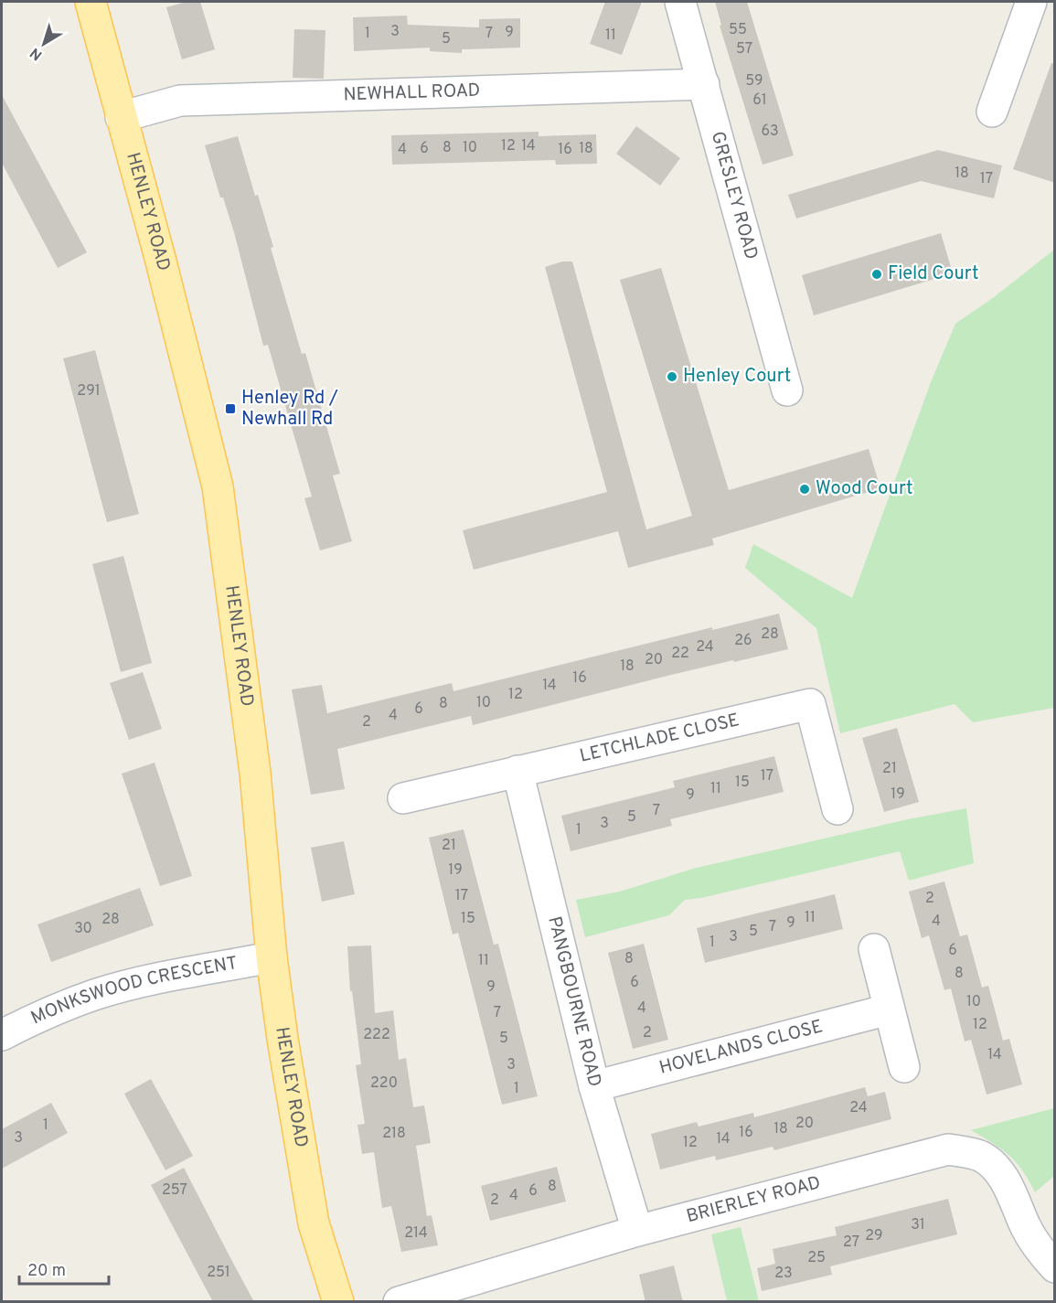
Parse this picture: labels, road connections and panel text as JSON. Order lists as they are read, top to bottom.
{
  "streets": {
    "main road": ["HENLEY ROAD"],
    "street": [
      "NEWHALL ROAD",
      "GRESLEY ROAD",
      "LETCHLADE CLOSE",
      "MONKSWOOD CRESCENT",
      "PANGBOURNE ROAD",
      "HOVELANDS CLOSE",
      "BRIERLEY ROAD"
    ]
  },
  "crossings": [
    ["NEWHALL ROAD", "GRESLEY ROAD"],
    ["NEWHALL ROAD", "HENLEY ROAD"],
    ["HENLEY ROAD", "MONKSWOOD CRESCENT"],
    ["LETCHLADE CLOSE", "PANGBOURNE ROAD"],
    ["PANGBOURNE ROAD", "HOVELANDS CLOSE"],
    ["PANGBOURNE ROAD", "BRIERLEY ROAD"]
  ],
  "places": {
    "other": ["Field Court", "Henley Court", "Wood Court"],
    "transit": ["Henley Rd / Newhall Rd"]
  },
  "house_numbers": [
    "55",
    "3",
    "9",
    "1",
    "7",
    "11",
    "5",
    "57",
    "59",
    "61",
    "63",
    "12",
    "14",
    "8",
    "10",
    "6",
    "18",
    "4",
    "16",
    "18",
    "17",
    "291",
    "28",
    "26",
    "24",
    "22",
    "20",
    "18",
    "16",
    "14",
    "12",
    "10",
    "8",
    "6",
    "4",
    "2",
    "21",
    "17",
    "15",
    "11",
    "19",
    "9",
    "7",
    "5",
    "3",
    "1",
    "21",
    "19",
    "17",
    "2",
    "11",
    "15",
    "28",
    "4",
    "9",
    "7",
    "30",
    "5",
    "3",
    "1",
    "6",
    "8",
    "11",
    "8",
    "6",
    "9",
    "10",
    "4",
    "7",
    "12",
    "2",
    "222",
    "5",
    "14",
    "3",
    "220",
    "1",
    "24",
    "20",
    "1",
    "18",
    "16",
    "218",
    "3",
    "14",
    "12",
    "8",
    "257",
    "6",
    "4",
    "2",
    "31",
    "214",
    "29",
    "27",
    "25",
    "251",
    "23"
  ],
  "scale_bar": "20 m",
  "north": "bottom left"
}
